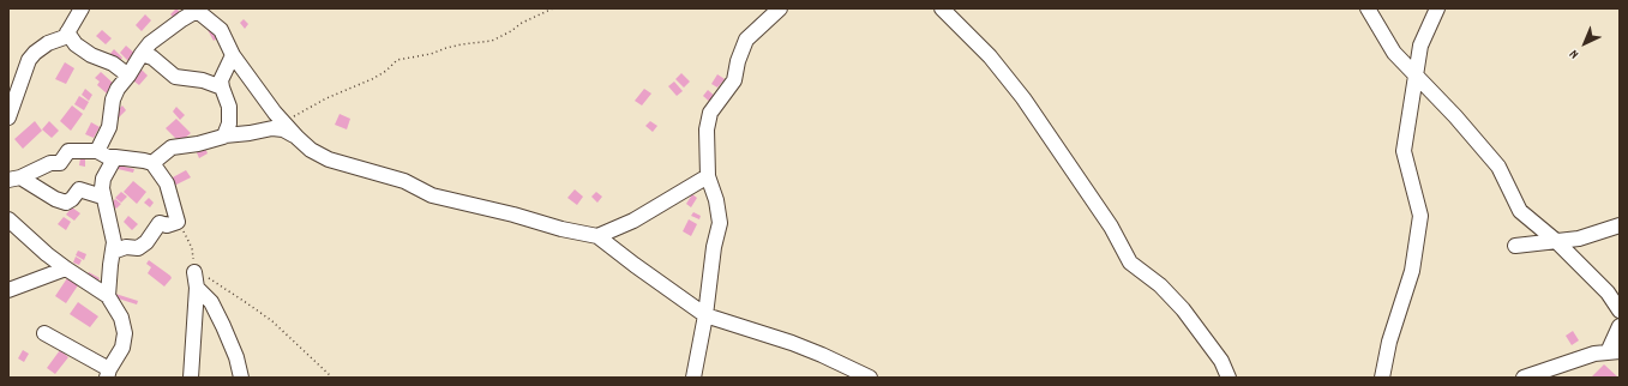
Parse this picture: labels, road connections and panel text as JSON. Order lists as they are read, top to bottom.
{
  "north": "bottom left"
}
